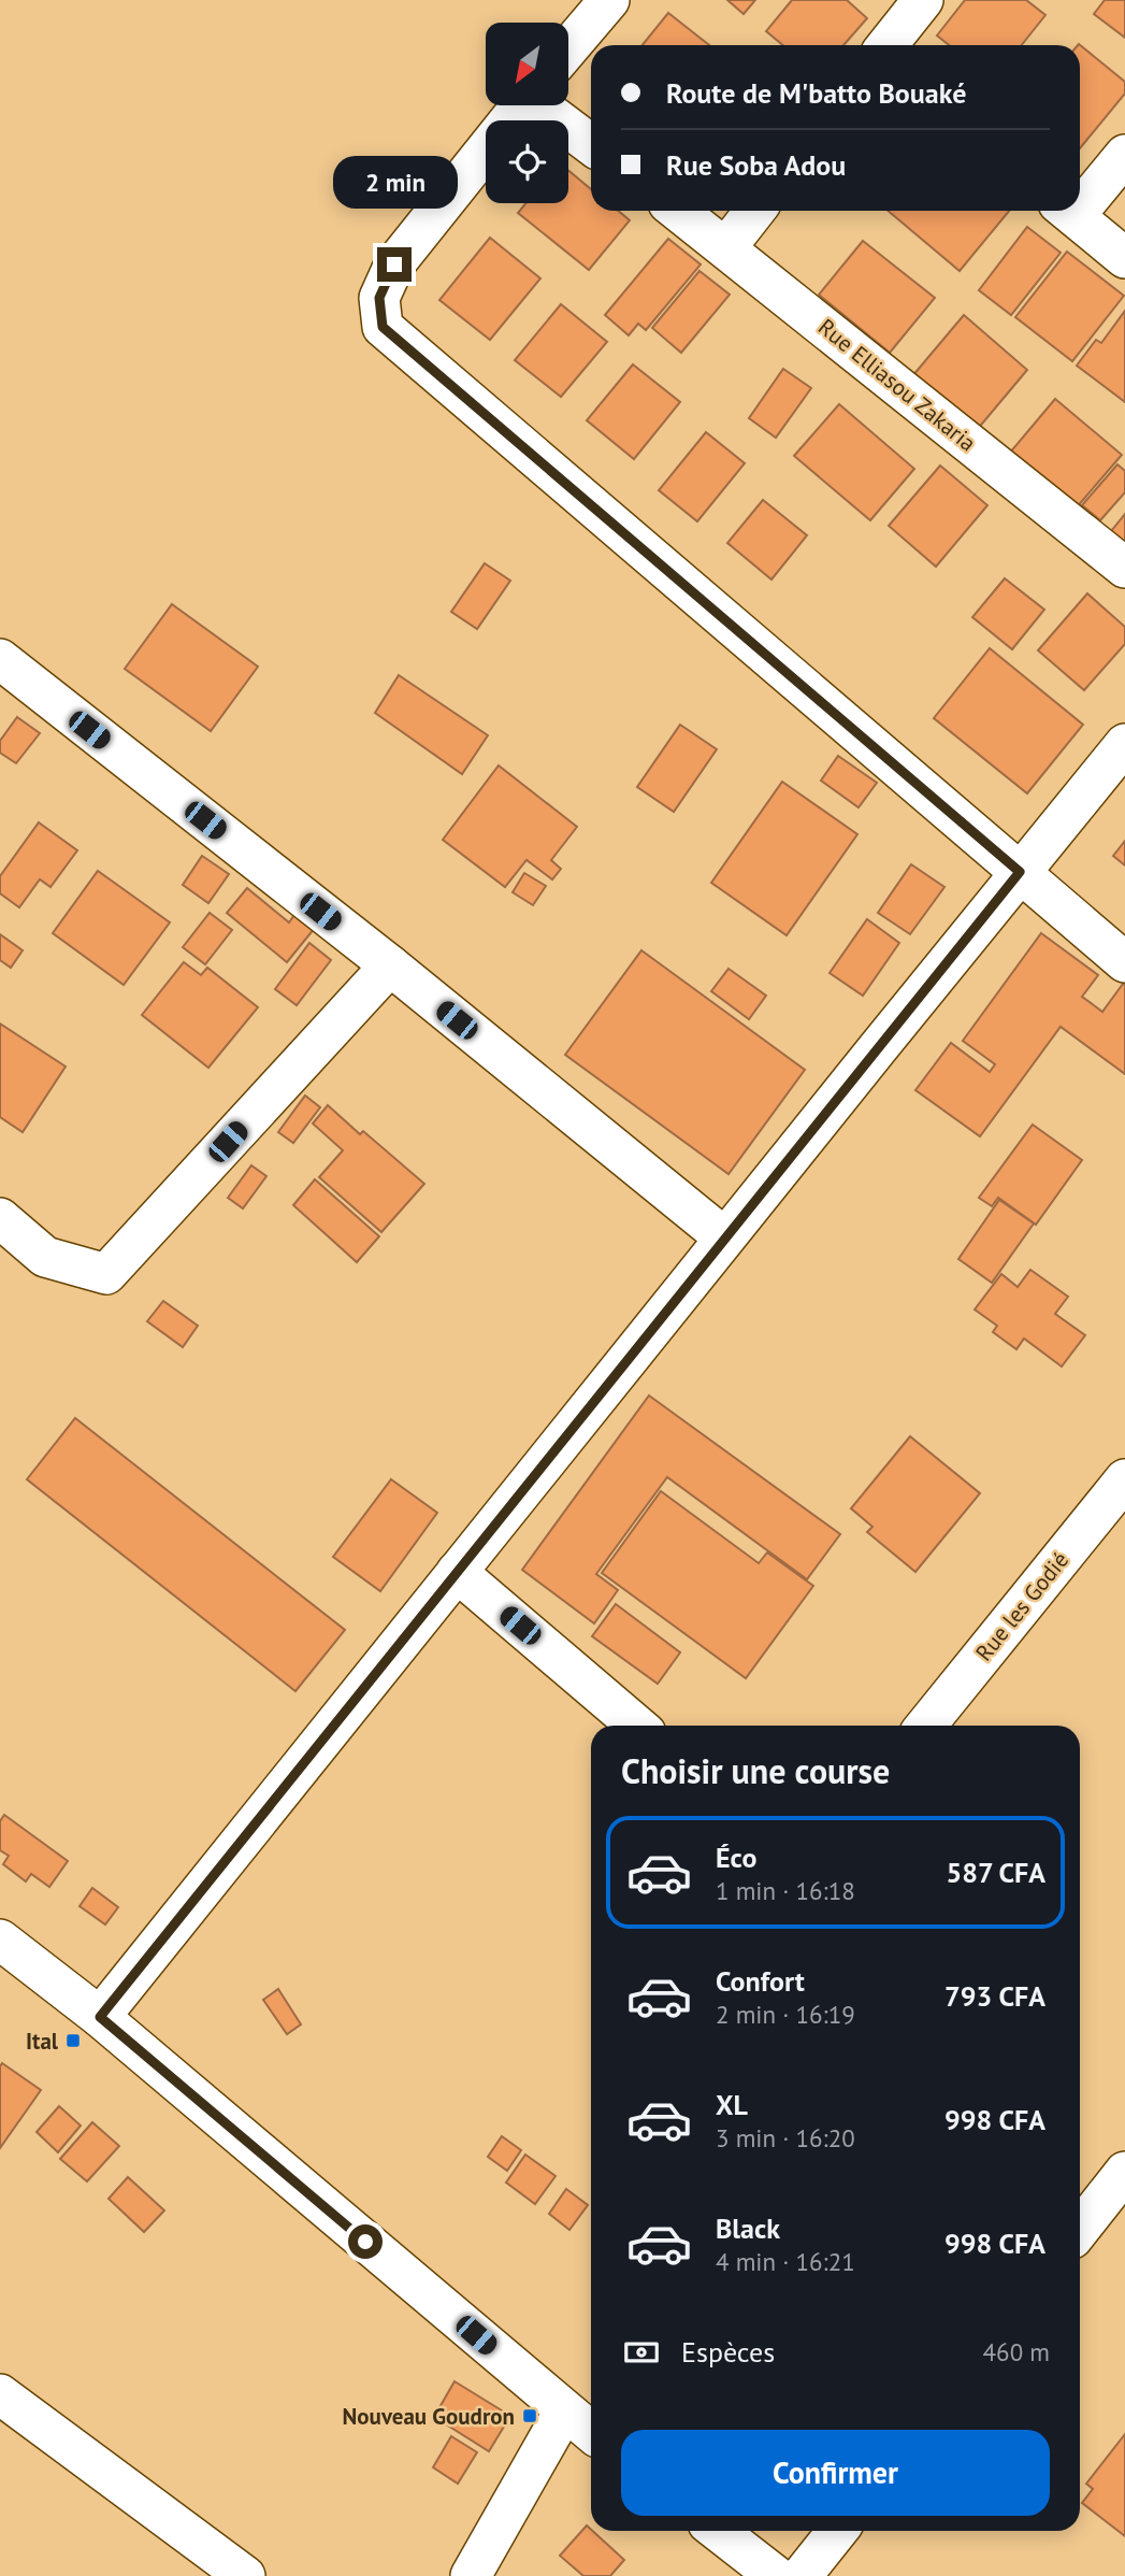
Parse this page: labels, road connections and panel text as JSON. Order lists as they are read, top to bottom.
{
  "streets": {
    "street": ["Rue Elliasou Zakaria", "Rue les Godié"]
  },
  "places": {
    "transit": ["Ital", "Nouveau Goudron"]
  },
  "north": "bottom left",
  "page": {
    "banner": ["Route de M'batto Bouaké", "Rue Soba Adou"],
    "bubble": "2 min",
    "heading": "Choisir une course",
    "list": [
      {
        "name": "Éco",
        "note": "1 min · 16:18",
        "value": "587 CFA"
      },
      {
        "name": "Confort",
        "note": "2 min · 16:19",
        "value": "793 CFA"
      },
      {
        "name": "XL",
        "note": "3 min · 16:20",
        "value": "998 CFA"
      },
      {
        "name": "Black",
        "note": "4 min · 16:21",
        "value": "998 CFA"
      }
    ],
    "pay": ["Espèces", "460 m"],
    "buttons": "Confirmer"
  }
}
